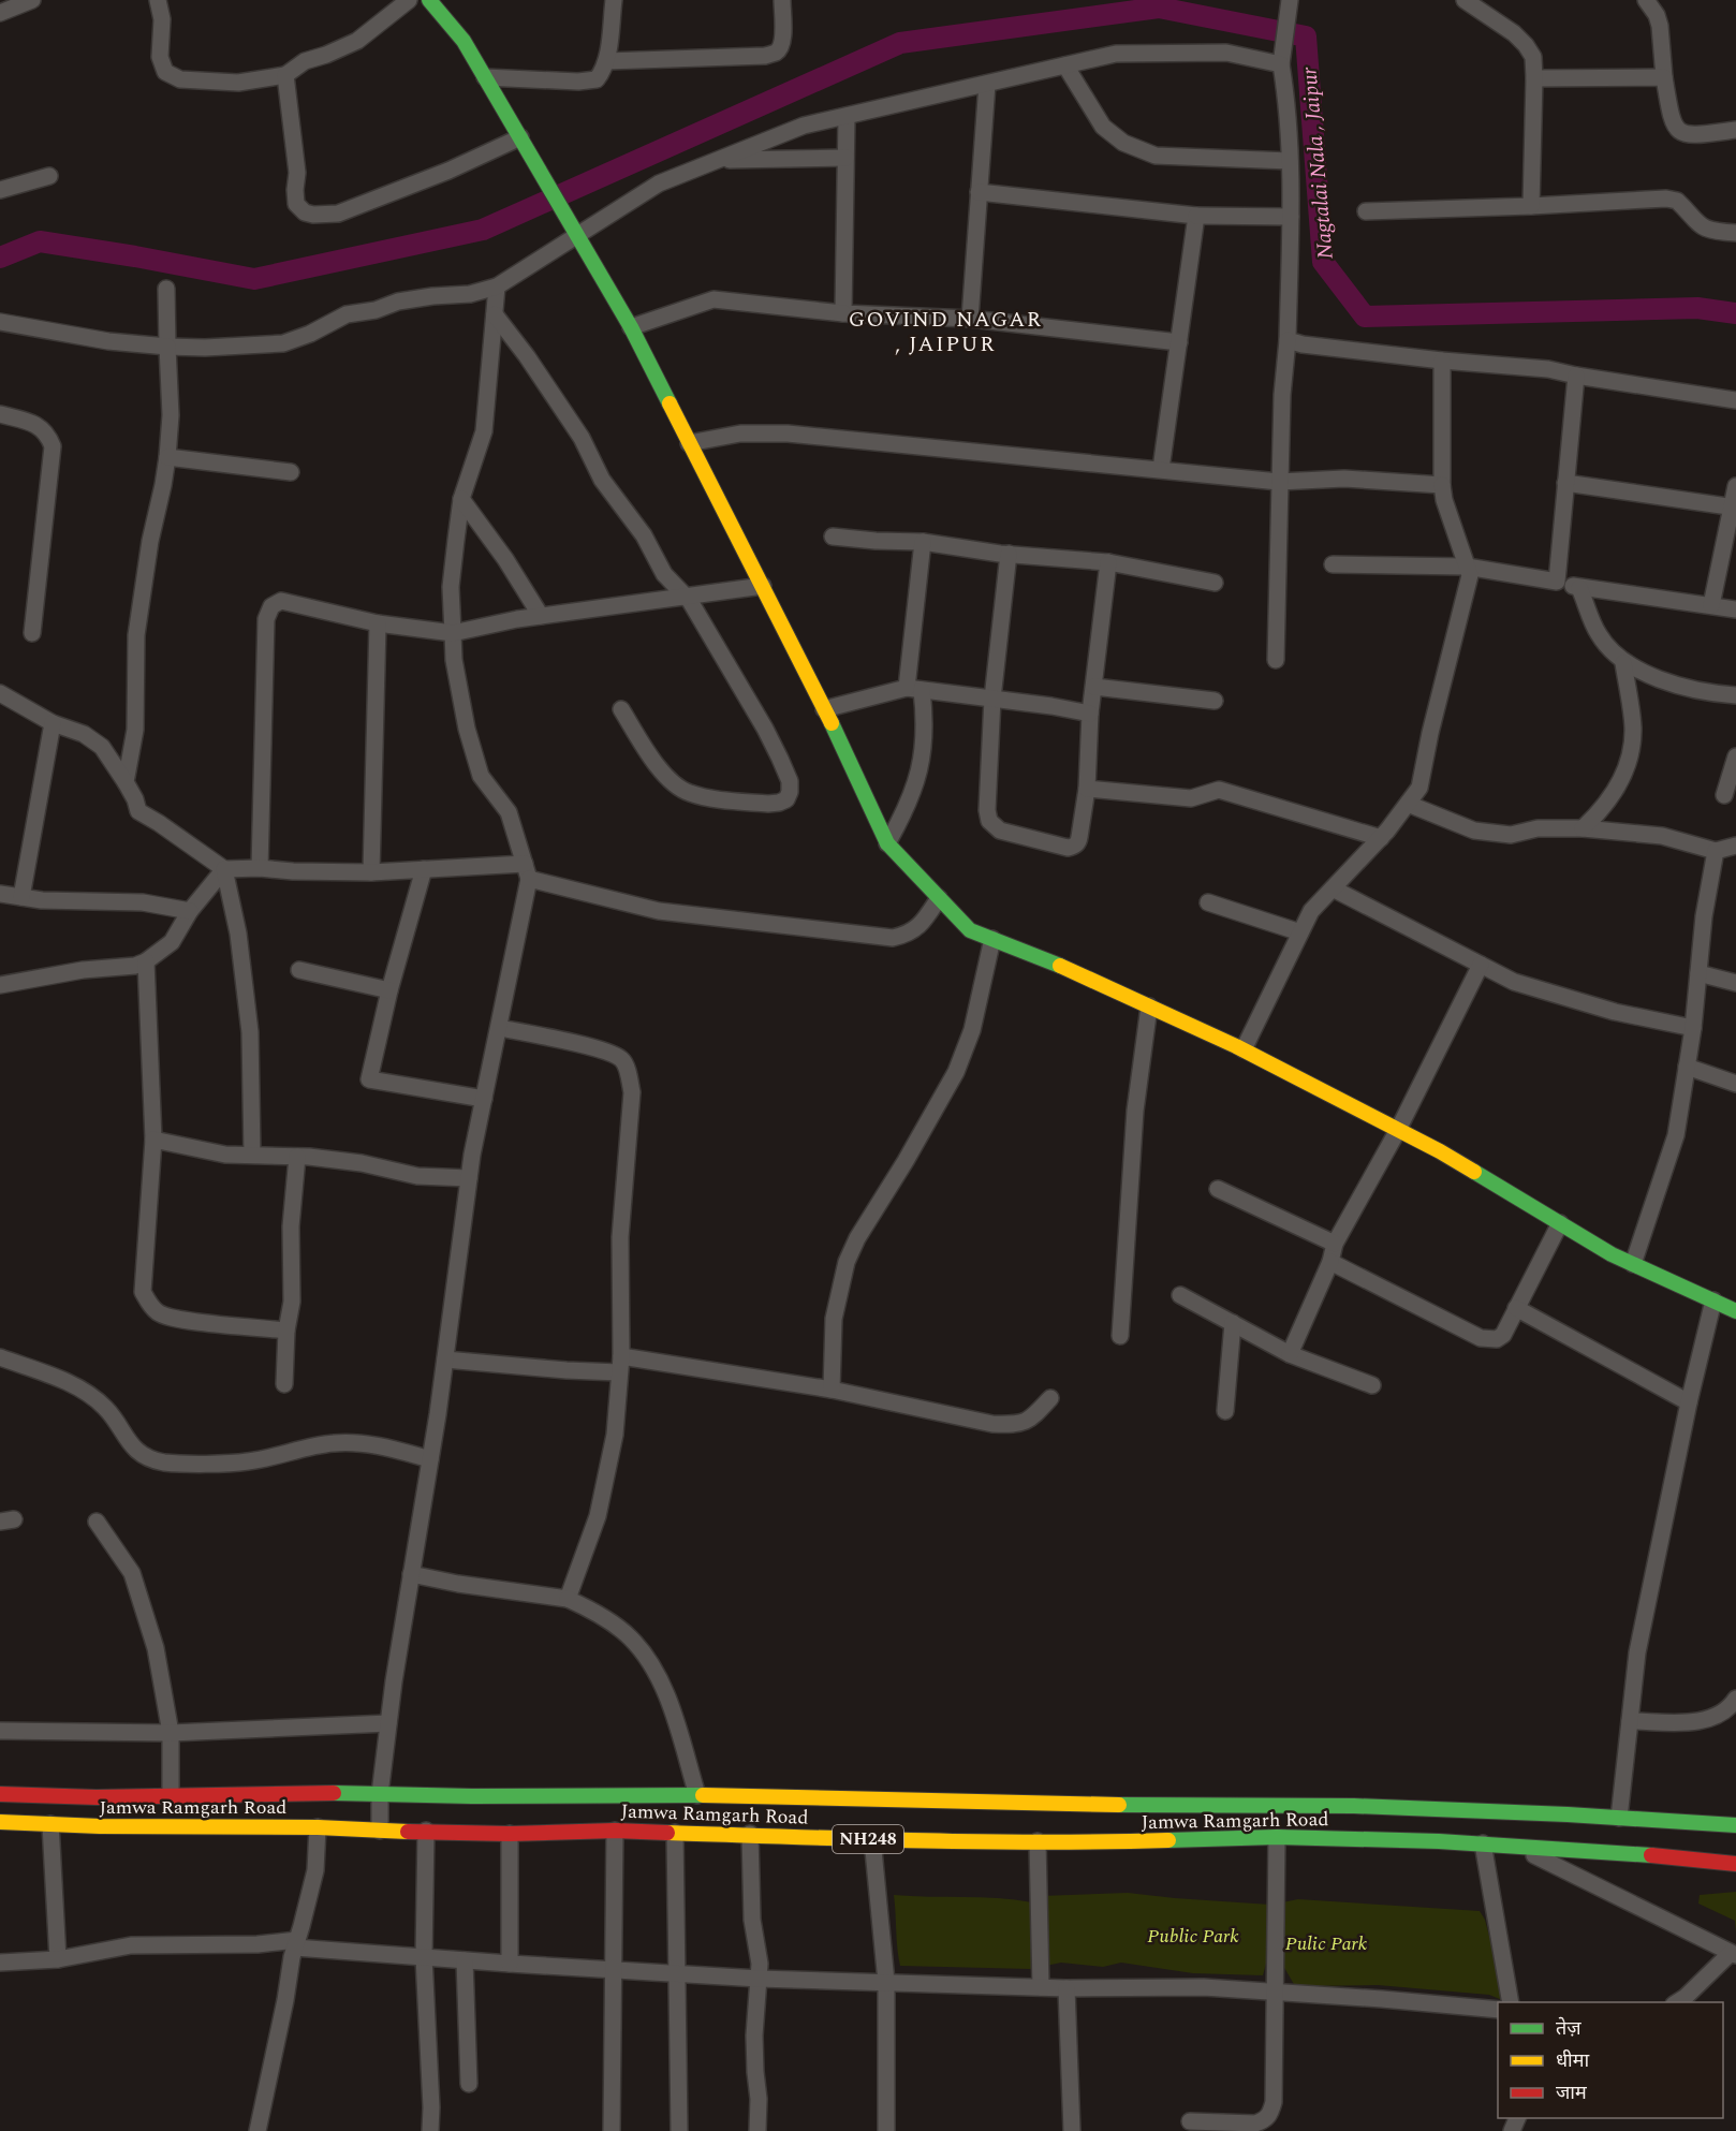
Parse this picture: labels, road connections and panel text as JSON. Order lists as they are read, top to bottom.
{
  "streets": {
    "main road": ["Jamwa Ramgarh Road", "NH248"]
  },
  "districts": ["GOVIND NAGAR , JAIPUR"],
  "water": ["Nagtalai Nala , Jaipur"],
  "parks": ["Public Park", "Pulic Park"],
  "legend": ["तेज़", "धीमा", "जाम"]
}
